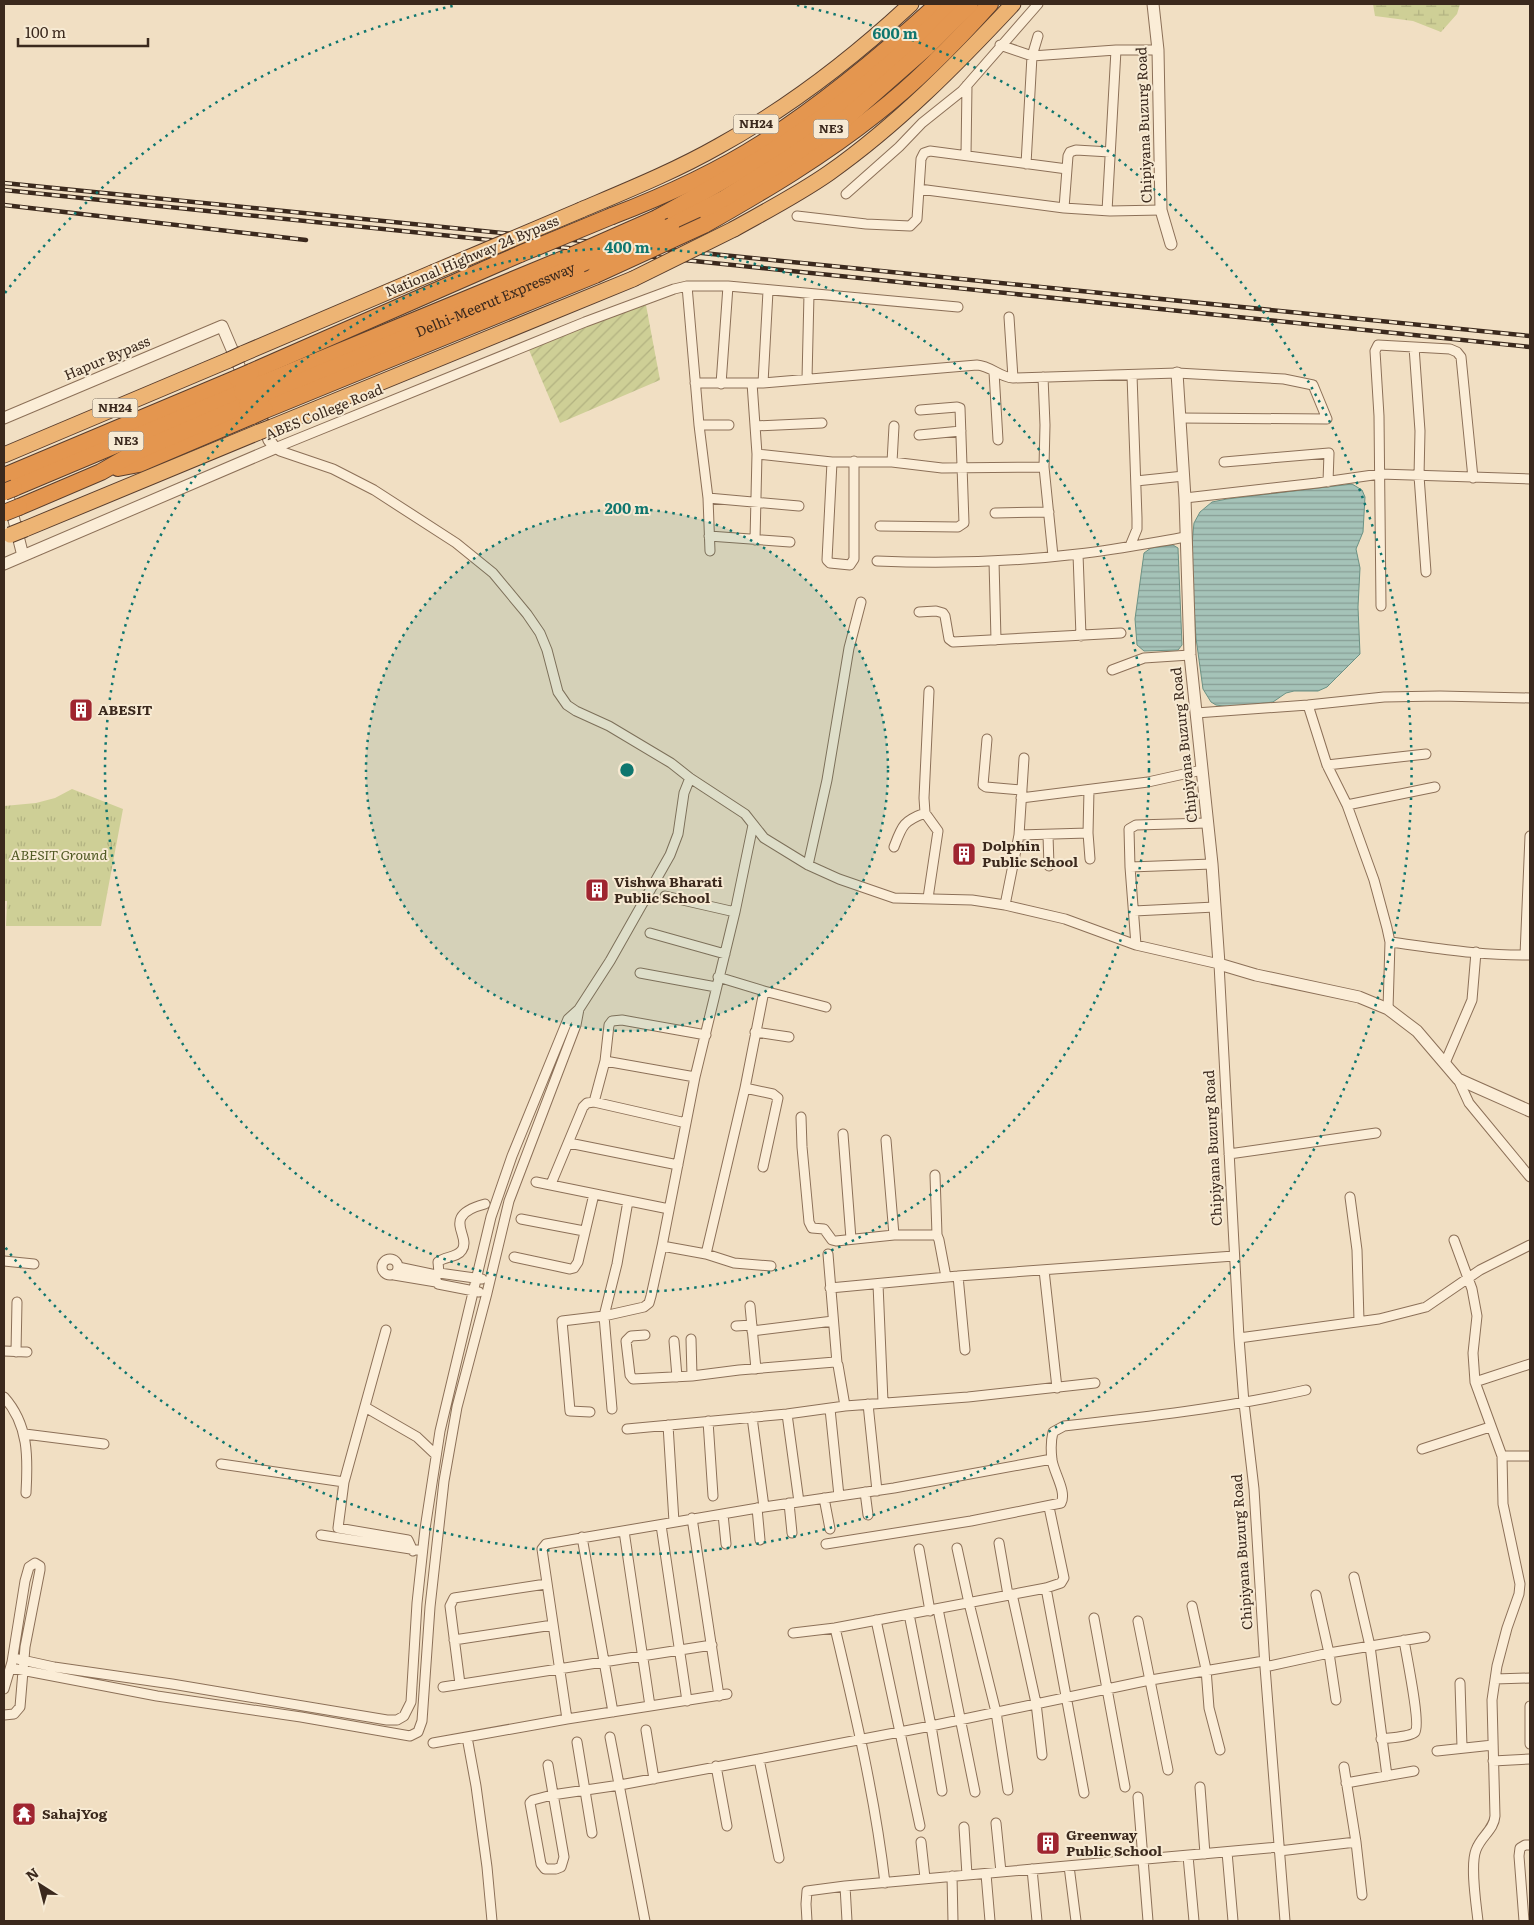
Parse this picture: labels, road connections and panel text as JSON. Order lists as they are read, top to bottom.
{
  "streets": {
    "highway": [
      "NH24",
      "NE3",
      "National Highway 24 Bypass",
      "Delhi-Meerut Expressway"
    ],
    "street": ["Chipiyana Buzurg Road", "Hapur Bypass", "ABES College Road"]
  },
  "crossings": [
    ["Hapur Bypass", "ABES College Road"]
  ],
  "parks": ["ABESIT Ground"],
  "places": {
    "building": [
      "ABESIT",
      "Dolphin Public School",
      "Vishwa Bharati Public School",
      "Greenway Public School"
    ],
    "temple": ["SahajYog"]
  },
  "scale_bar": "100 m",
  "north": "top left",
  "rings": ["600 m", "400 m", "200 m"]
}
